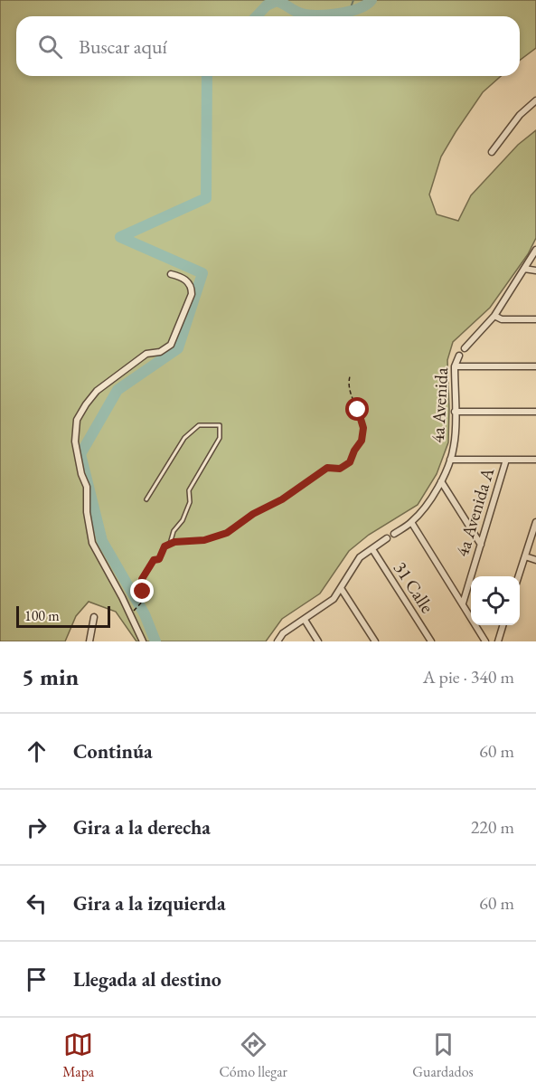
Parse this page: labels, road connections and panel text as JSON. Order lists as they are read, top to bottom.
{
  "streets": {
    "street": ["4a Avenida", "4a Avenida A", "31 Calle"]
  },
  "scale_bar": "100 m",
  "page": {
    "search": "Buscar aquí",
    "scale": "100 m",
    "heading": ["5 min", "A pie · 340 m"],
    "list": [
      ["Continúa", "60 m"],
      ["Gira a la derecha", "220 m"],
      ["Gira a la izquierda", "60 m"],
      "Llegada al destino"
    ],
    "nav": ["Mapa", "Cómo llegar", "Guardados"]
  }
}
